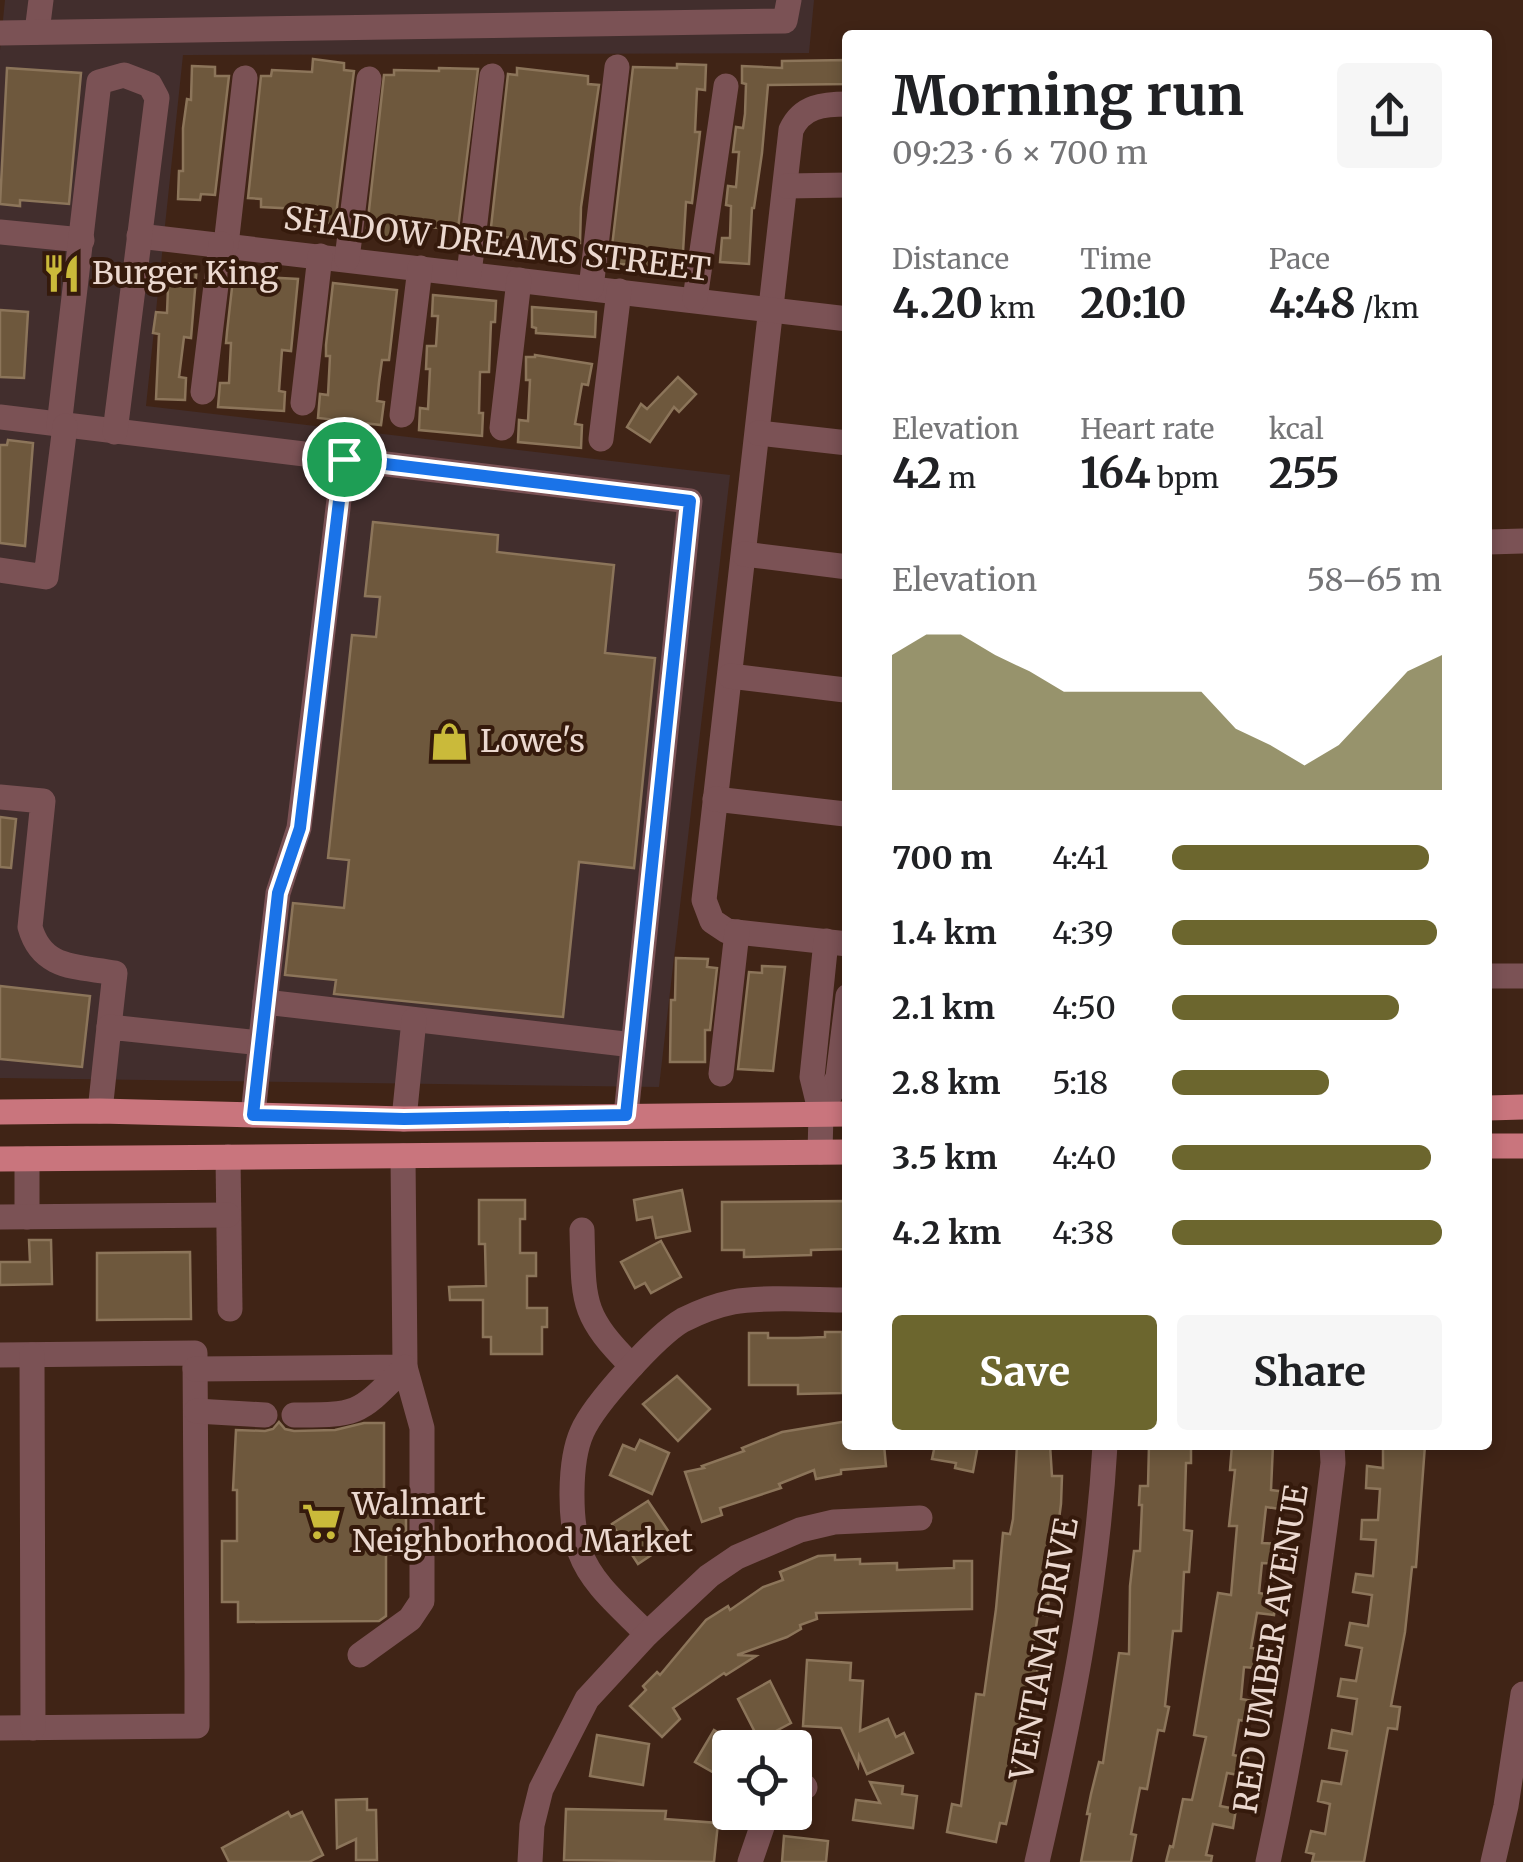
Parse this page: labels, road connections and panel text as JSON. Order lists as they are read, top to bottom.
{
  "streets": {
    "street": ["SHADOW DREAMS STREET", "VENTANA DRIVE", "RED UMBER AVENUE"]
  },
  "places": {
    "restaurant": ["Burger King"],
    "shop": ["Lowe's"],
    "supermarket": ["Walmart Neighborhood Market"]
  },
  "page": {
    "heading": ["Morning run", "09:23 · 6 × 700 m"],
    "stats": [
      ["Distance", "4.20 km"],
      ["Time", "20:10"],
      ["Pace", "4:48 /km"],
      ["Elevation", "42 m"],
      ["Heart rate", "164 bpm"],
      ["kcal", "255"]
    ],
    "chart": ["Elevation", "58–65 m"],
    "list": [
      {
        "name": "700 m",
        "note": "4:41"
      },
      {
        "name": "1.4 km",
        "note": "4:39"
      },
      {
        "name": "2.1 km",
        "note": "4:50"
      },
      {
        "name": "2.8 km",
        "note": "5:18"
      },
      {
        "name": "3.5 km",
        "note": "4:40"
      },
      {
        "name": "4.2 km",
        "note": "4:38"
      }
    ],
    "buttons": ["Save", "Share"]
  }
}
